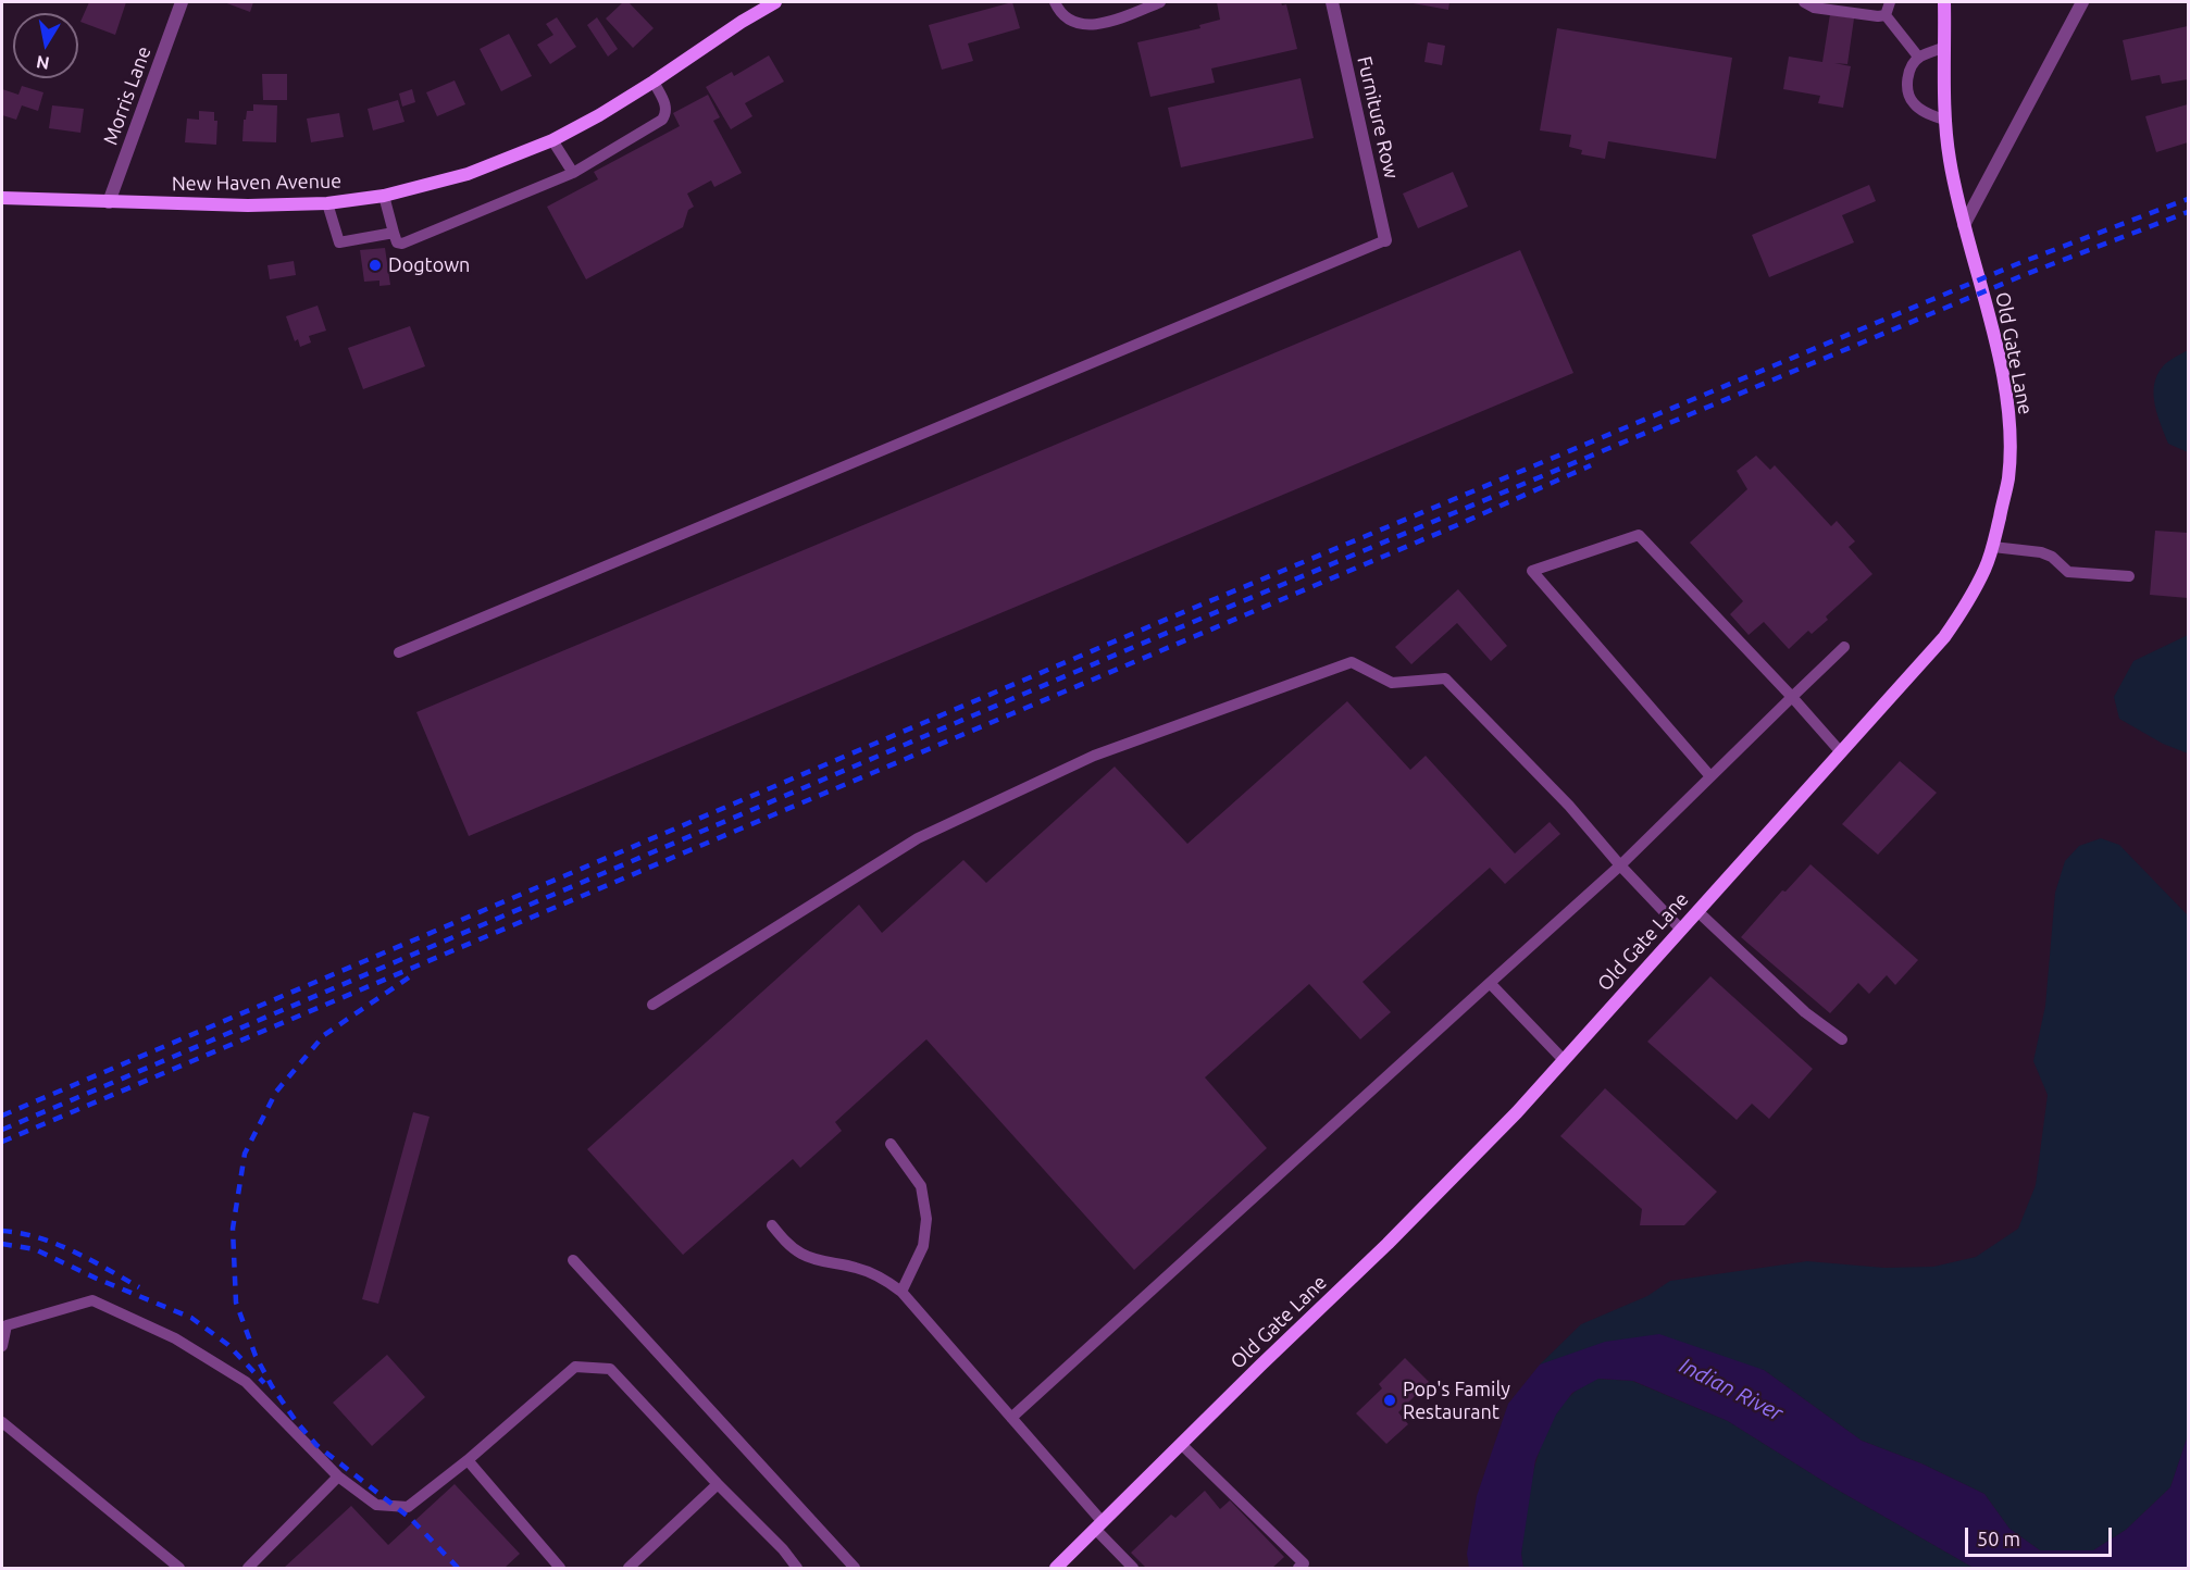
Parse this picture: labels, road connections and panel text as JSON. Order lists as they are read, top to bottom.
{
  "streets": {
    "main road": ["New Haven Avenue", "Old Gate Lane"],
    "street": ["Morris Lane", "Furniture Row"]
  },
  "crossings": [
    ["Morris Lane", "New Haven Avenue"]
  ],
  "water": ["Indian River"],
  "places": ["Dogtown", "Pop's Family Restaurant"],
  "scale_bar": "50 m",
  "north": "bottom"
}
